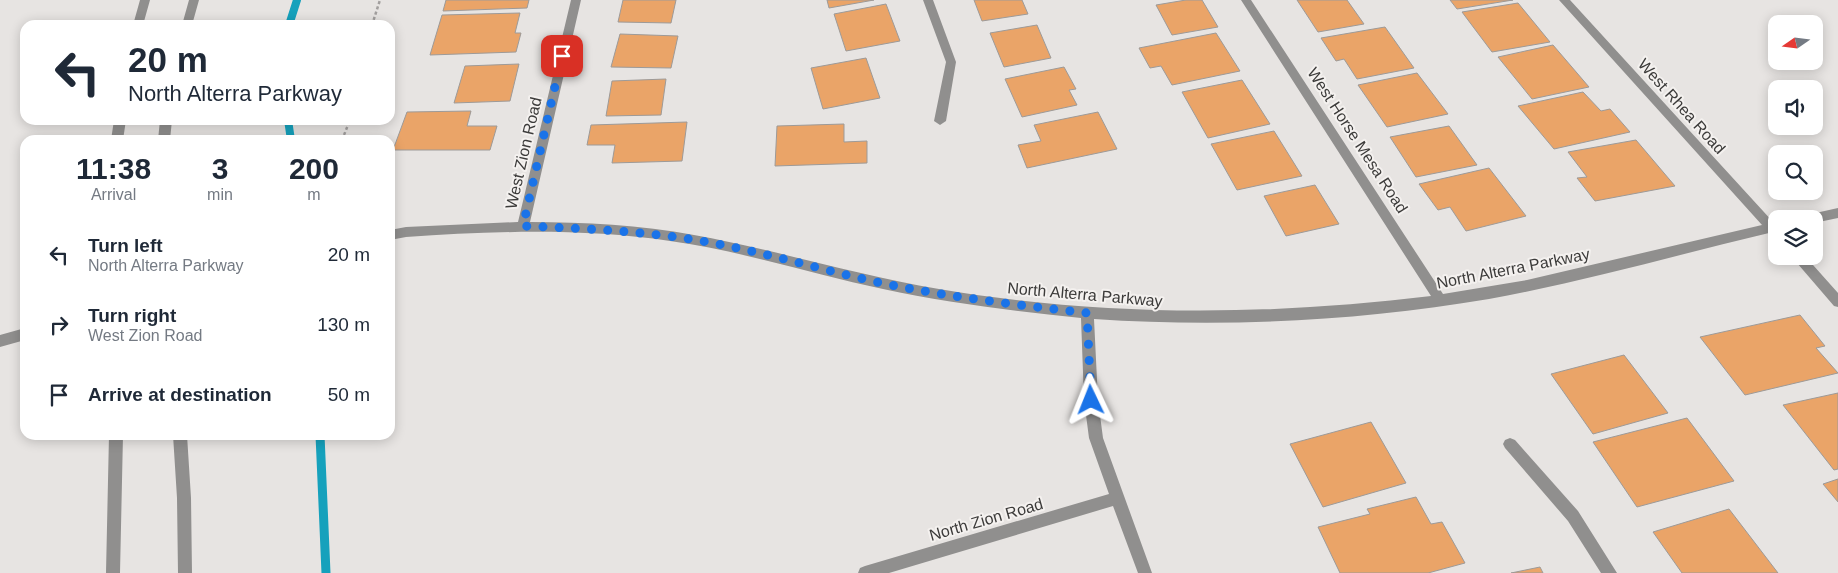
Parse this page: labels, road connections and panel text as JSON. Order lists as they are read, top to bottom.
{
  "streets": {
    "street": [
      "West Rhea Road",
      "West Horse Mesa Road",
      "West Zion Road",
      "North Alterra Parkway",
      "North Zion Road"
    ]
  },
  "crossings": [
    ["West Horse Mesa Road", "North Alterra Parkway"],
    ["West Zion Road", "North Alterra Parkway"]
  ],
  "north": "left",
  "page": {
    "turn": ["20 m", "North Alterra Parkway"],
    "eta": [
      "11:38",
      "Arrival",
      "3",
      "min",
      "200",
      "m"
    ],
    "list": [
      {
        "name": "Turn left",
        "note": "North Alterra Parkway",
        "value": "20 m"
      },
      {
        "name": "Turn right",
        "note": "West Zion Road",
        "value": "130 m"
      },
      {
        "name": "Arrive at destination",
        "value": "50 m"
      }
    ]
  }
}
